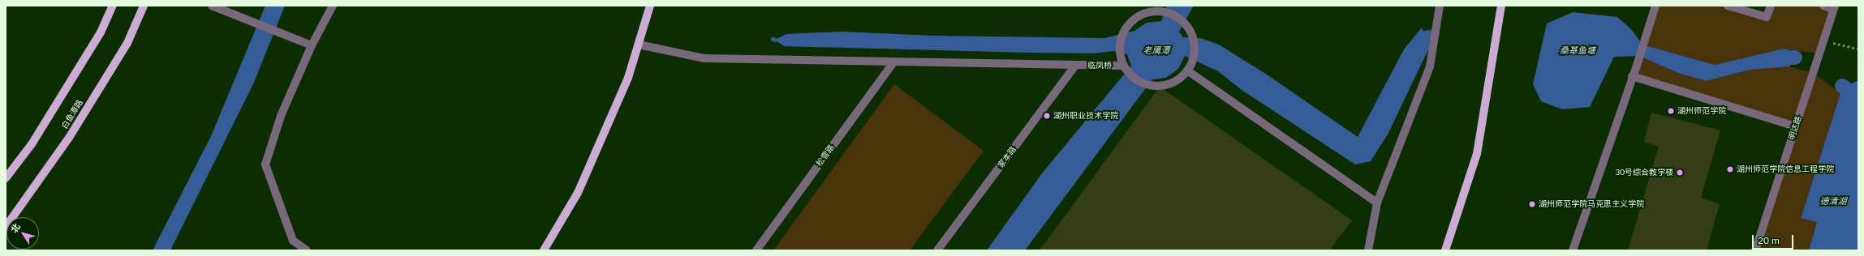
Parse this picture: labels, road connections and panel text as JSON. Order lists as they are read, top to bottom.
{
  "streets": {
    "main road": ["白鱼潭路"],
    "street": [
      "临凤桥",
      "明达路",
      "松雪路",
      "家本路"
    ]
  },
  "crossings": [
    ["临凤桥", "松雪路"],
    ["临凤桥", "家本路"]
  ],
  "water": ["老鹰潭", "桑基鱼塘", "德清湖"],
  "places": [
    "湖州师范学院",
    "湖州职业技术学院",
    "湖州师范学院信息工程学院",
    "30号综合教学楼",
    "湖州师范学院马克思主义学院"
  ],
  "scale_bar": "20 m",
  "north": "top left"
}
